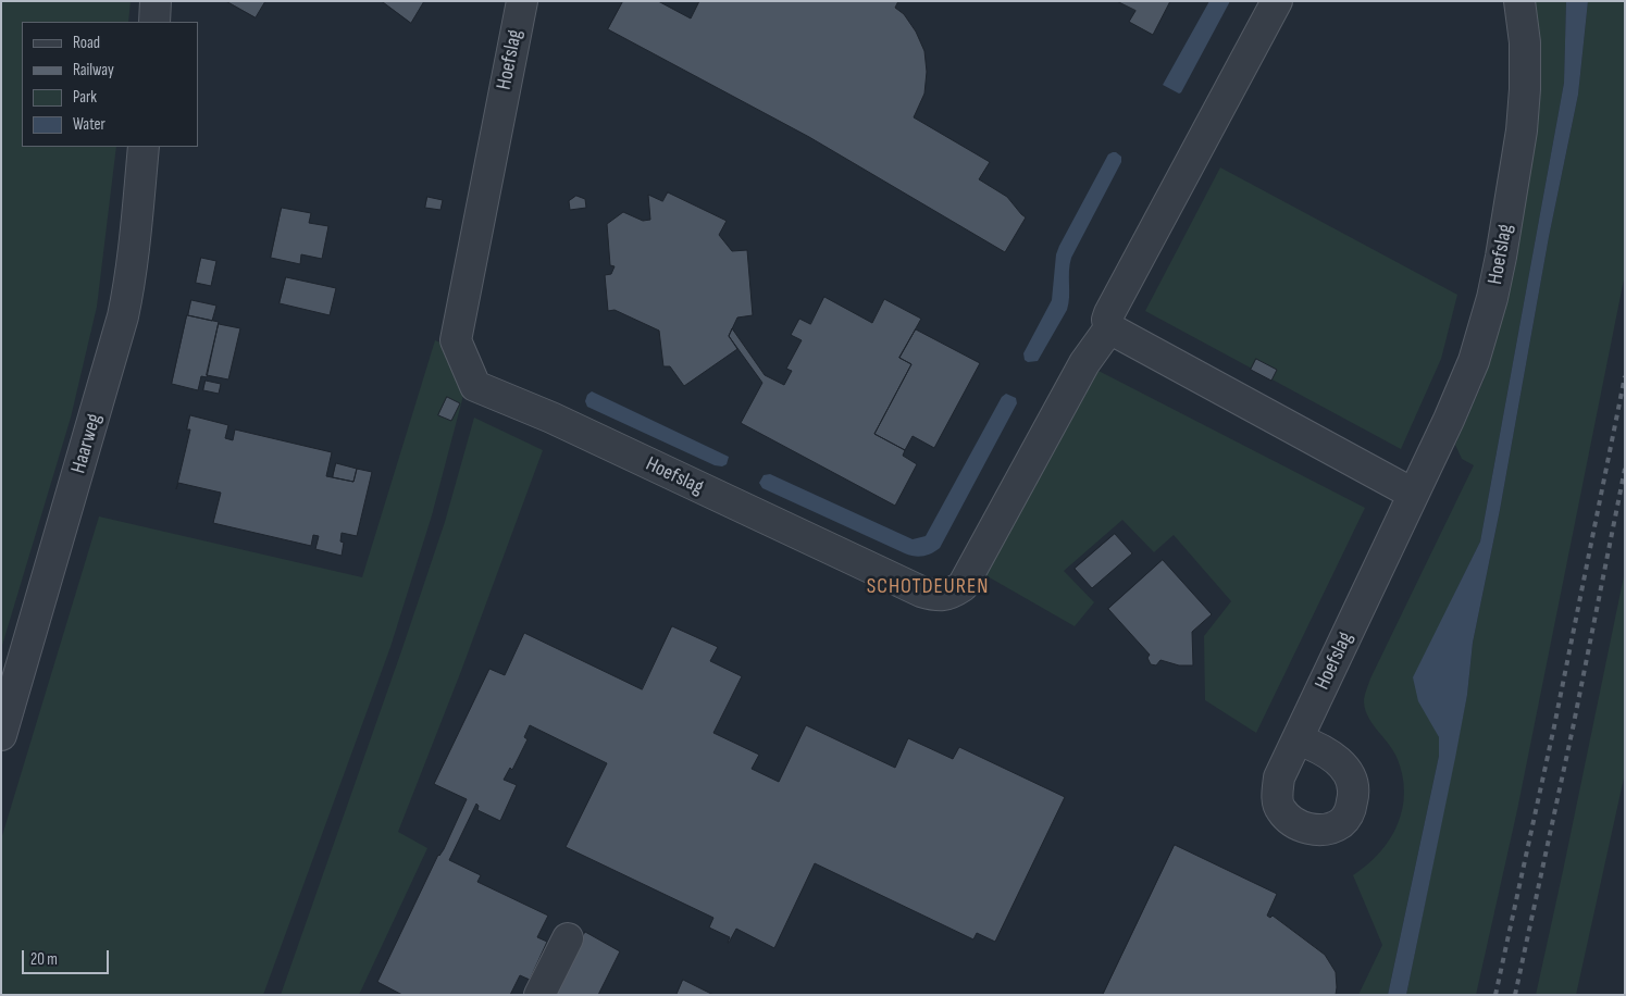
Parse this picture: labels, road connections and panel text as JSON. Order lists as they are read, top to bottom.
{
  "streets": {
    "street": ["Hoefslag", "Haarweg"]
  },
  "districts": ["SCHOTDEUREN"],
  "legend": [
    "Road",
    "Railway",
    "Park",
    "Water"
  ],
  "scale_bar": "20 m"
}
